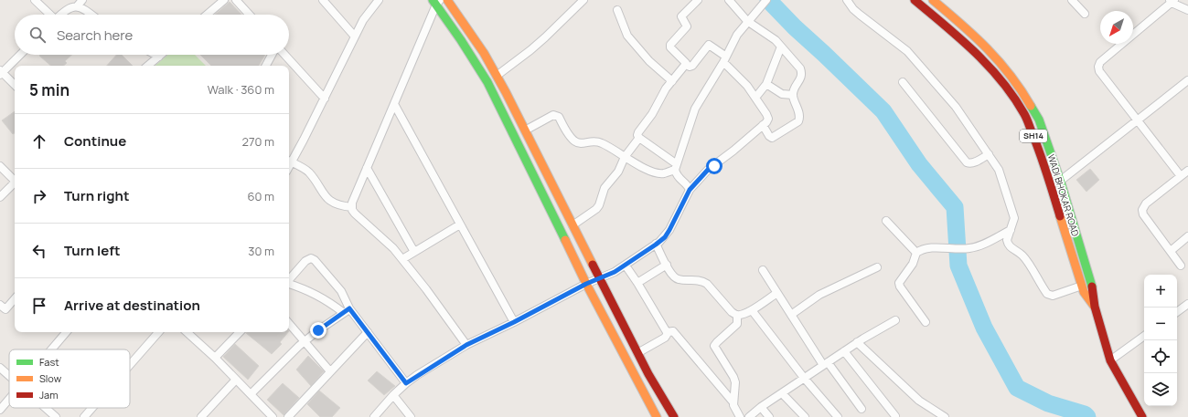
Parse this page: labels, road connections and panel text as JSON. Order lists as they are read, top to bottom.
{
  "streets": {
    "street": ["SH14", "WADI BHOKAR ROAD"]
  },
  "legend": ["Fast", "Slow", "Jam"],
  "north": "bottom left",
  "page": {
    "search": "Search here",
    "heading": ["5 min", "Walk · 360 m"],
    "list": [
      ["Continue", "270 m"],
      ["Turn right", "60 m"],
      ["Turn left", "30 m"],
      "Arrive at destination"
    ],
    "map_buttons": ["+", "−"]
  }
}
